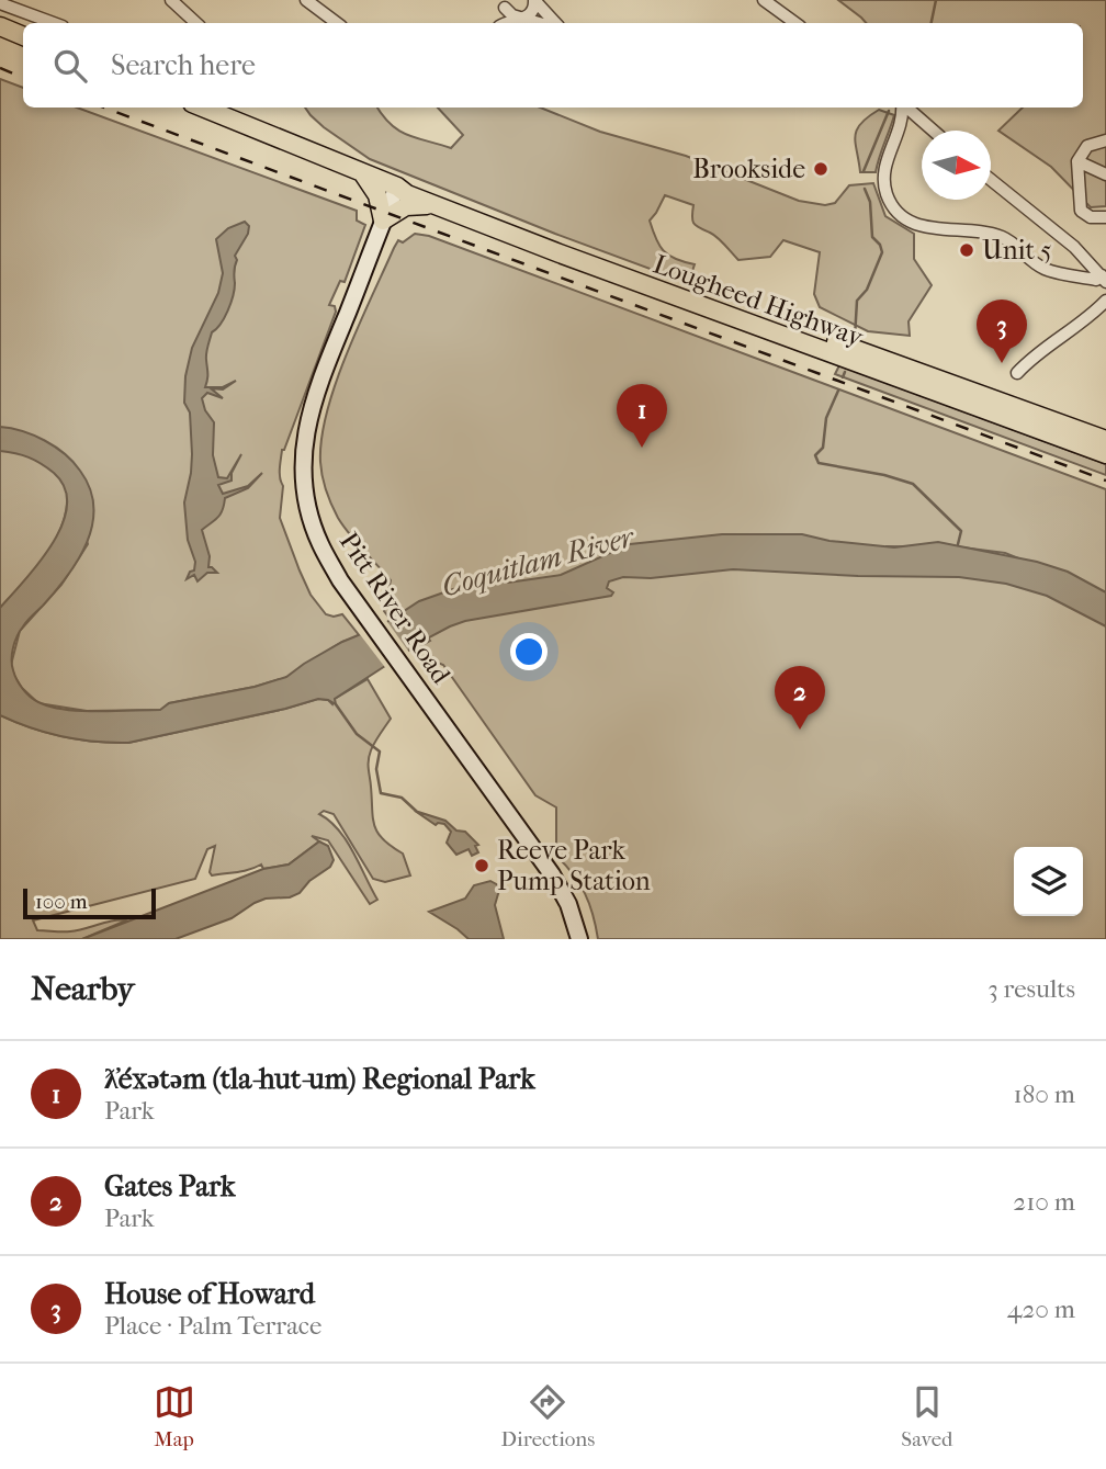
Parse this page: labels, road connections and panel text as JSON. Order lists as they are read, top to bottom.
{
  "streets": {
    "main road": ["Lougheed Highway", "Pitt River Road"]
  },
  "crossings": [
    ["Lougheed Highway", "Pitt River Road"]
  ],
  "water": ["Coquitlam River"],
  "places": ["Brookside", "Unit 5", "Reeve Park Pump Station"],
  "scale_bar": "100 m",
  "north": "right",
  "page": {
    "search": "Search here",
    "pins": ["3", "1", "2"],
    "scale": "100 m",
    "heading": ["Nearby", "3 results"],
    "list": [
      {
        "mark": "1",
        "name": "ƛ̓éxətəm (tla-hut-um) Regional Park",
        "note": "Park",
        "value": "180 m"
      },
      {
        "mark": "2",
        "name": "Gates Park",
        "note": "Park",
        "value": "210 m"
      },
      {
        "mark": "3",
        "name": "House of Howard",
        "note": "Place · Palm Terrace",
        "value": "420 m"
      }
    ],
    "nav": ["Map", "Directions", "Saved"]
  }
}
